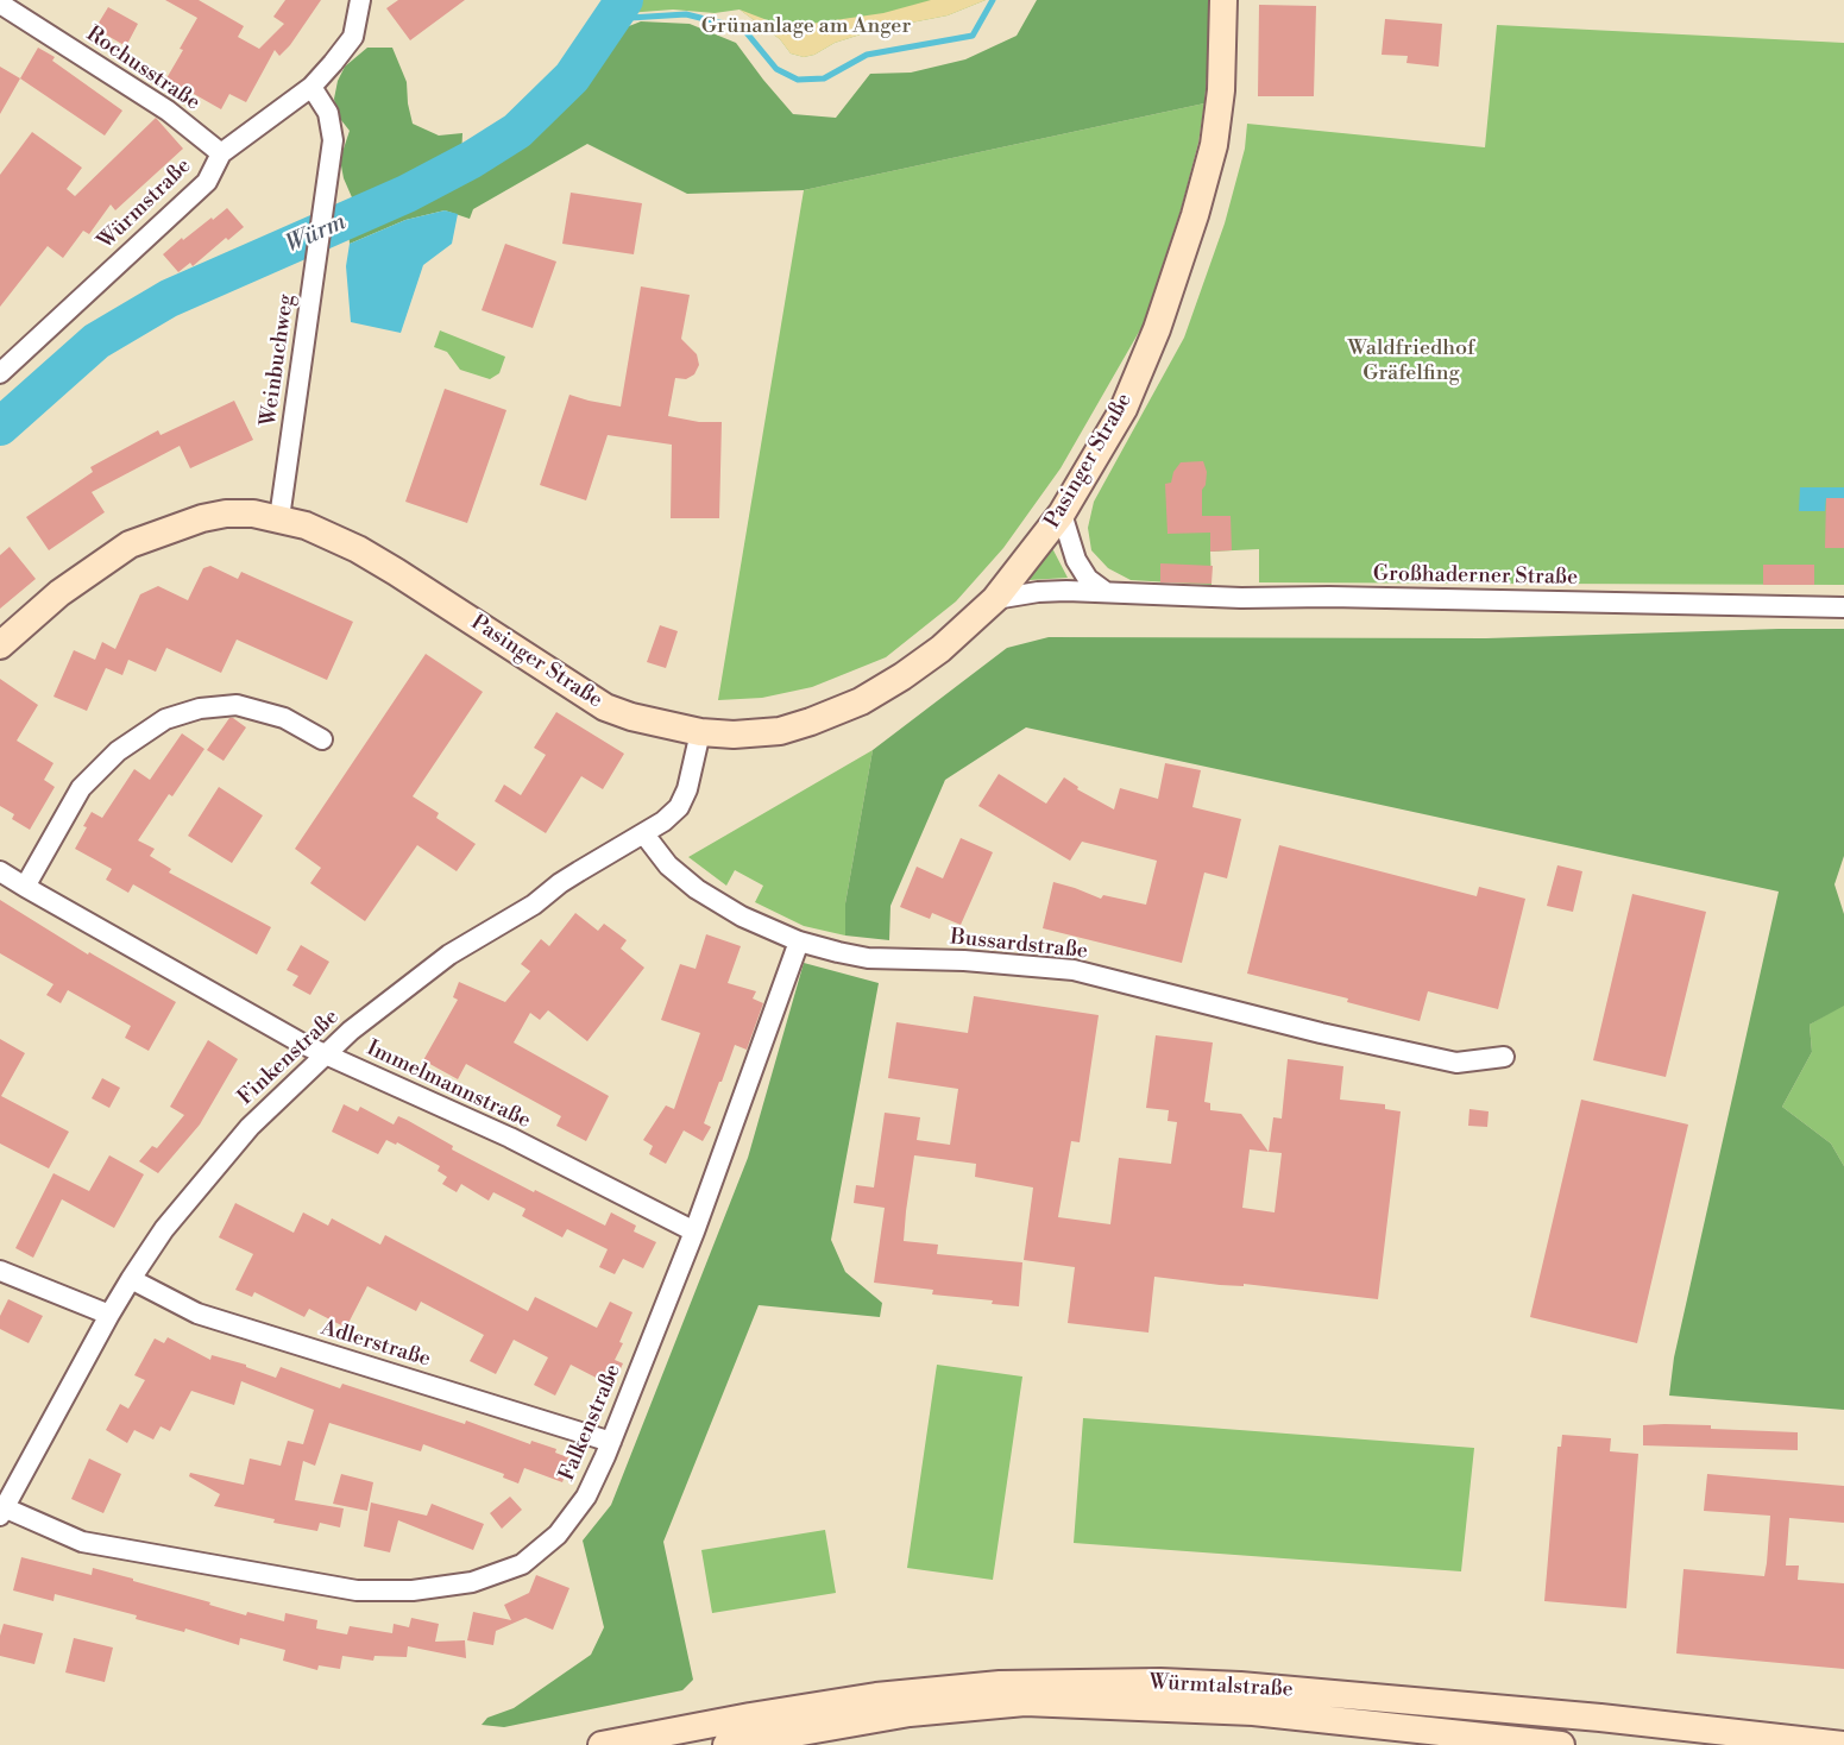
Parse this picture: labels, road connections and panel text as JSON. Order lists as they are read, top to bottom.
{
  "streets": {
    "main road": ["Pasinger Straße", "Würmtalstraße"],
    "street": [
      "Rochusstraße",
      "Würmstraße",
      "Weinbuchweg",
      "Großhaderner Straße",
      "Bussardstraße",
      "Finkenstraße",
      "Immelmannstraße",
      "Adlerstraße",
      "Falkenstraße"
    ]
  },
  "crossings": [
    ["Rochusstraße", "Würmstraße"],
    ["Würmstraße", "Weinbuchweg"],
    ["Weinbuchweg", "Pasinger Straße"],
    ["Pasinger Straße", "Großhaderner Straße"],
    ["Pasinger Straße", "Finkenstraße"],
    ["Bussardstraße", "Finkenstraße"],
    ["Bussardstraße", "Falkenstraße"],
    ["Finkenstraße", "Immelmannstraße"],
    ["Finkenstraße", "Adlerstraße"],
    ["Finkenstraße", "Falkenstraße"],
    ["Immelmannstraße", "Falkenstraße"],
    ["Adlerstraße", "Falkenstraße"]
  ],
  "water": ["Würm"],
  "parks": ["Grünanlage am Anger", "Waldfriedhof Gräfelfing"]
}
